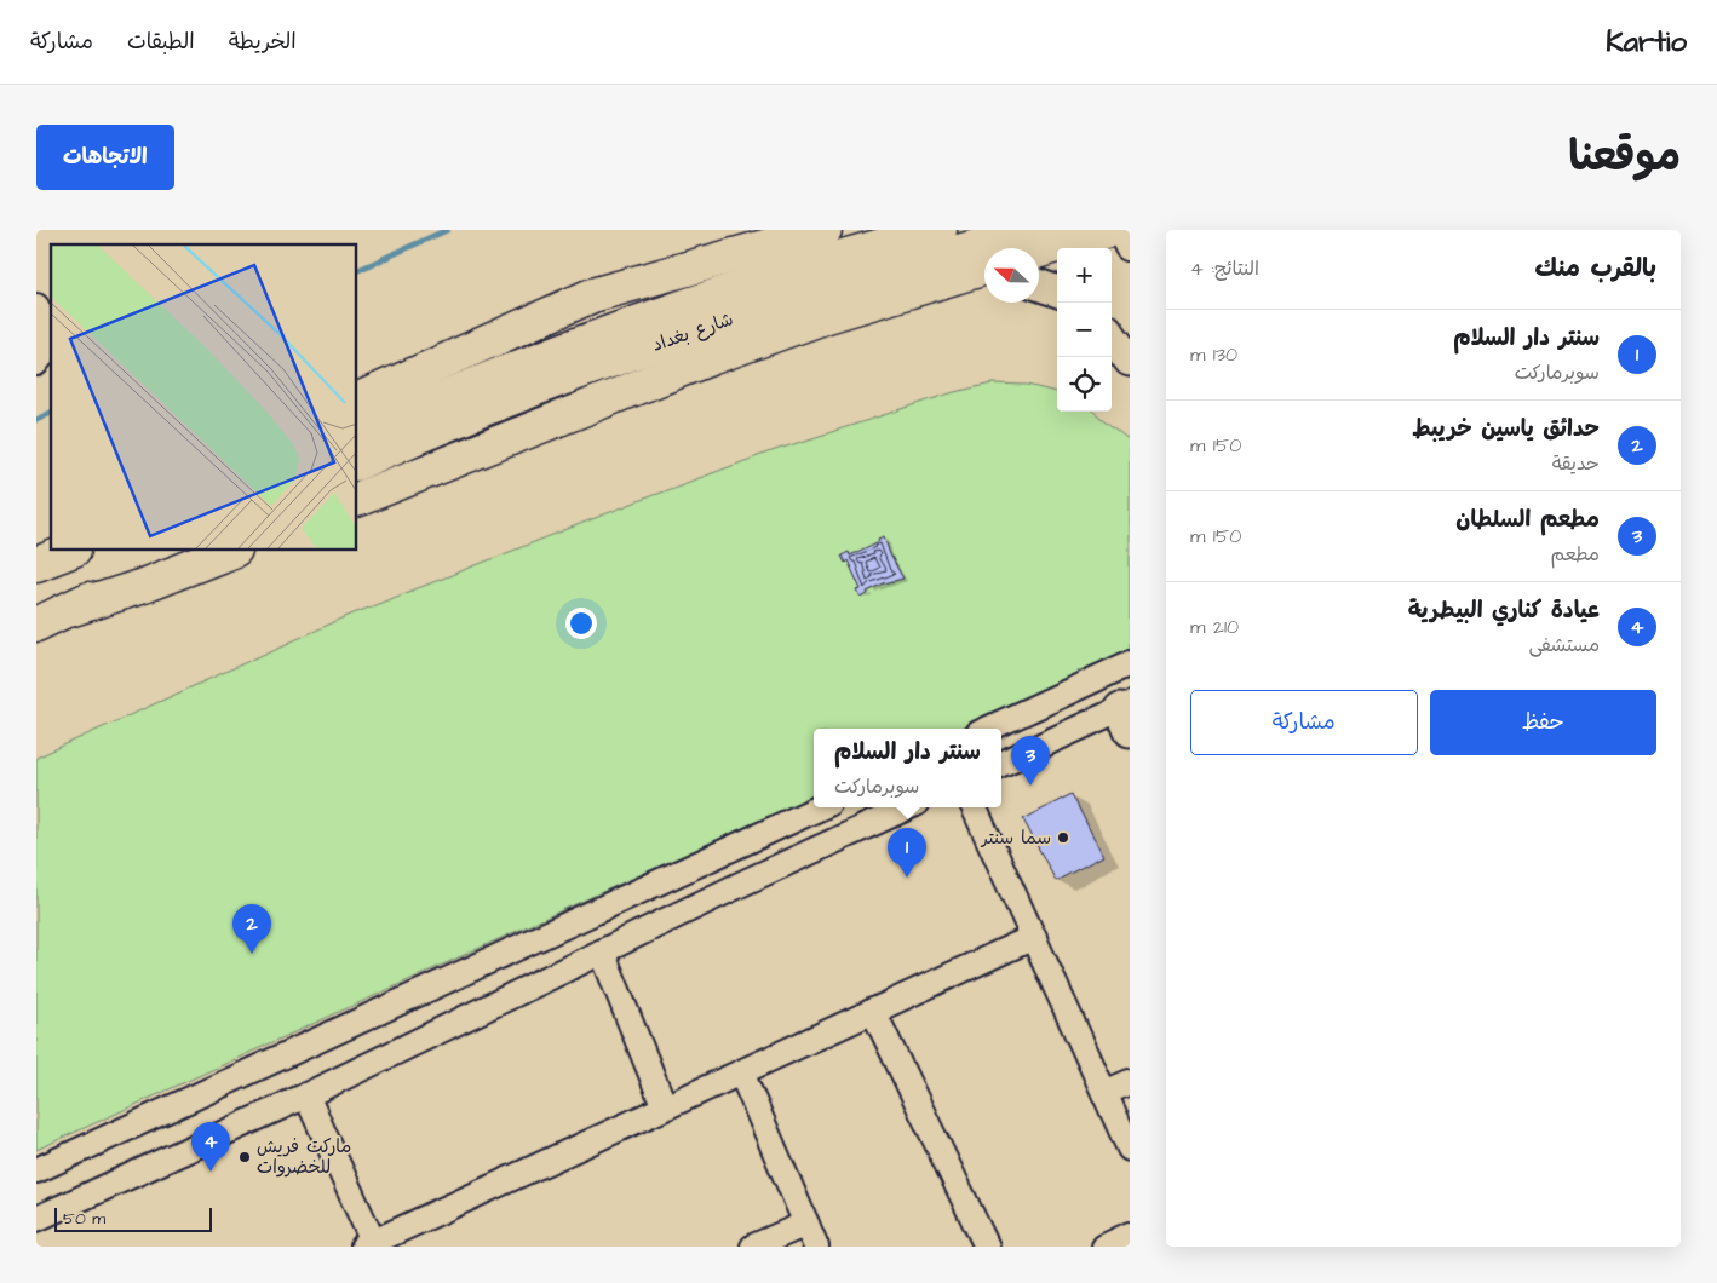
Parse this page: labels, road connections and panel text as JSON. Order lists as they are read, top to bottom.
{
  "streets": {
    "highway": ["شارع بغداد"]
  },
  "places": ["سما سنتر", "ماركت فريش للخضروات"],
  "scale_bar": "50 m",
  "north": "left",
  "page": {
    "header": "Kartio",
    "nav": ["الخريطة", "الطبقات", "مشاركة"],
    "title": "موقعنا",
    "buttons": [
      "الاتجاهات",
      ["حفظ", "مشاركة"]
    ],
    "heading": ["بالقرب منك", "النتائج: 4"],
    "map_buttons": ["+", "−"],
    "list": [
      {
        "mark": "1",
        "name": "سنتر دار السلام",
        "note": "سوبرماركت",
        "value": "130 m"
      },
      {
        "mark": "2",
        "name": "حدائق ياسين خريبط",
        "note": "حديقة",
        "value": "150 m"
      },
      {
        "mark": "3",
        "name": "مطعم السلطان",
        "note": "مطعم",
        "value": "150 m"
      },
      {
        "mark": "4",
        "name": "عيادة كناري البيطرية",
        "note": "مستشفى",
        "value": "210 m"
      }
    ],
    "popup": ["سنتر دار السلام", "سوبرماركت"],
    "pins": [
      "3",
      "1",
      "2",
      "4"
    ],
    "scale": "50 m"
  }
}
